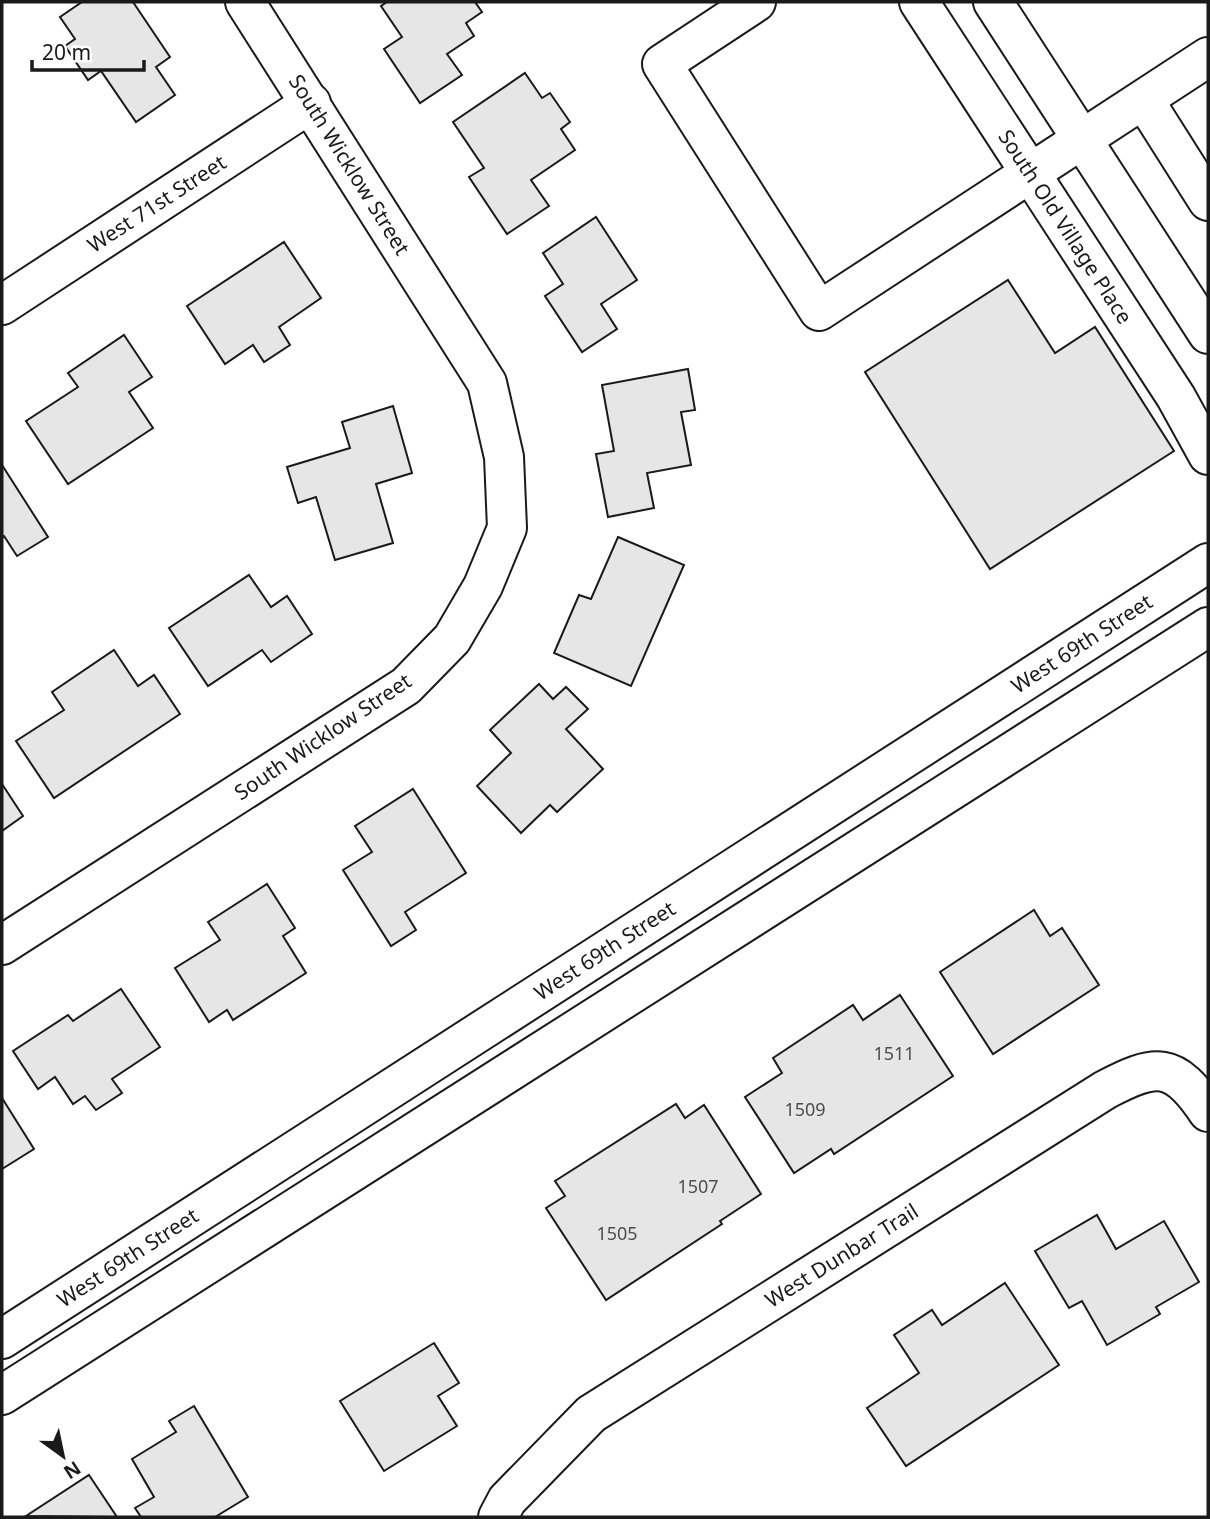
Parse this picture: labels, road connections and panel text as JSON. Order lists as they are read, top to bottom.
{
  "streets": {
    "street": [
      "South Wicklow Street",
      "West 71st Street",
      "South Old Village Place",
      "West 69th Street",
      "West Dunbar Trail"
    ]
  },
  "crossings": [
    ["South Wicklow Street", "West 71st Street"]
  ],
  "house_numbers": [
    "1511",
    "1509",
    "1507",
    "1505"
  ],
  "scale_bar": "20 m",
  "north": "bottom right"
}
